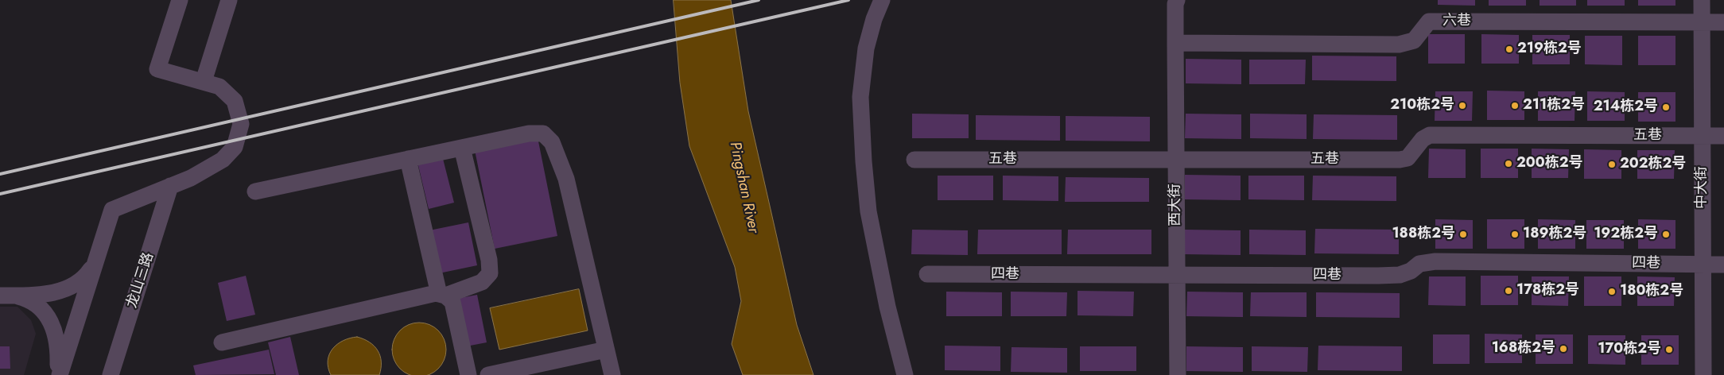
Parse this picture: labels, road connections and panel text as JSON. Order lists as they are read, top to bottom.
{
  "streets": {
    "street": [
      "六巷",
      "五巷",
      "中大街",
      "西大街",
      "四巷",
      "龙山三路"
    ]
  },
  "crossings": [
    ["六巷", "中大街"],
    ["六巷", "西大街"],
    ["五巷", "中大街"],
    ["五巷", "西大街"],
    ["中大街", "四巷"],
    ["西大街", "四巷"]
  ],
  "water": ["Pingshan River"],
  "places": [
    "219栋2号",
    "210栋2号",
    "211栋2号",
    "214栋2号",
    "200栋2号",
    "202栋2号",
    "188栋2号",
    "189栋2号",
    "192栋2号",
    "178栋2号",
    "180栋2号",
    "168栋2号",
    "170栋2号"
  ]
}
